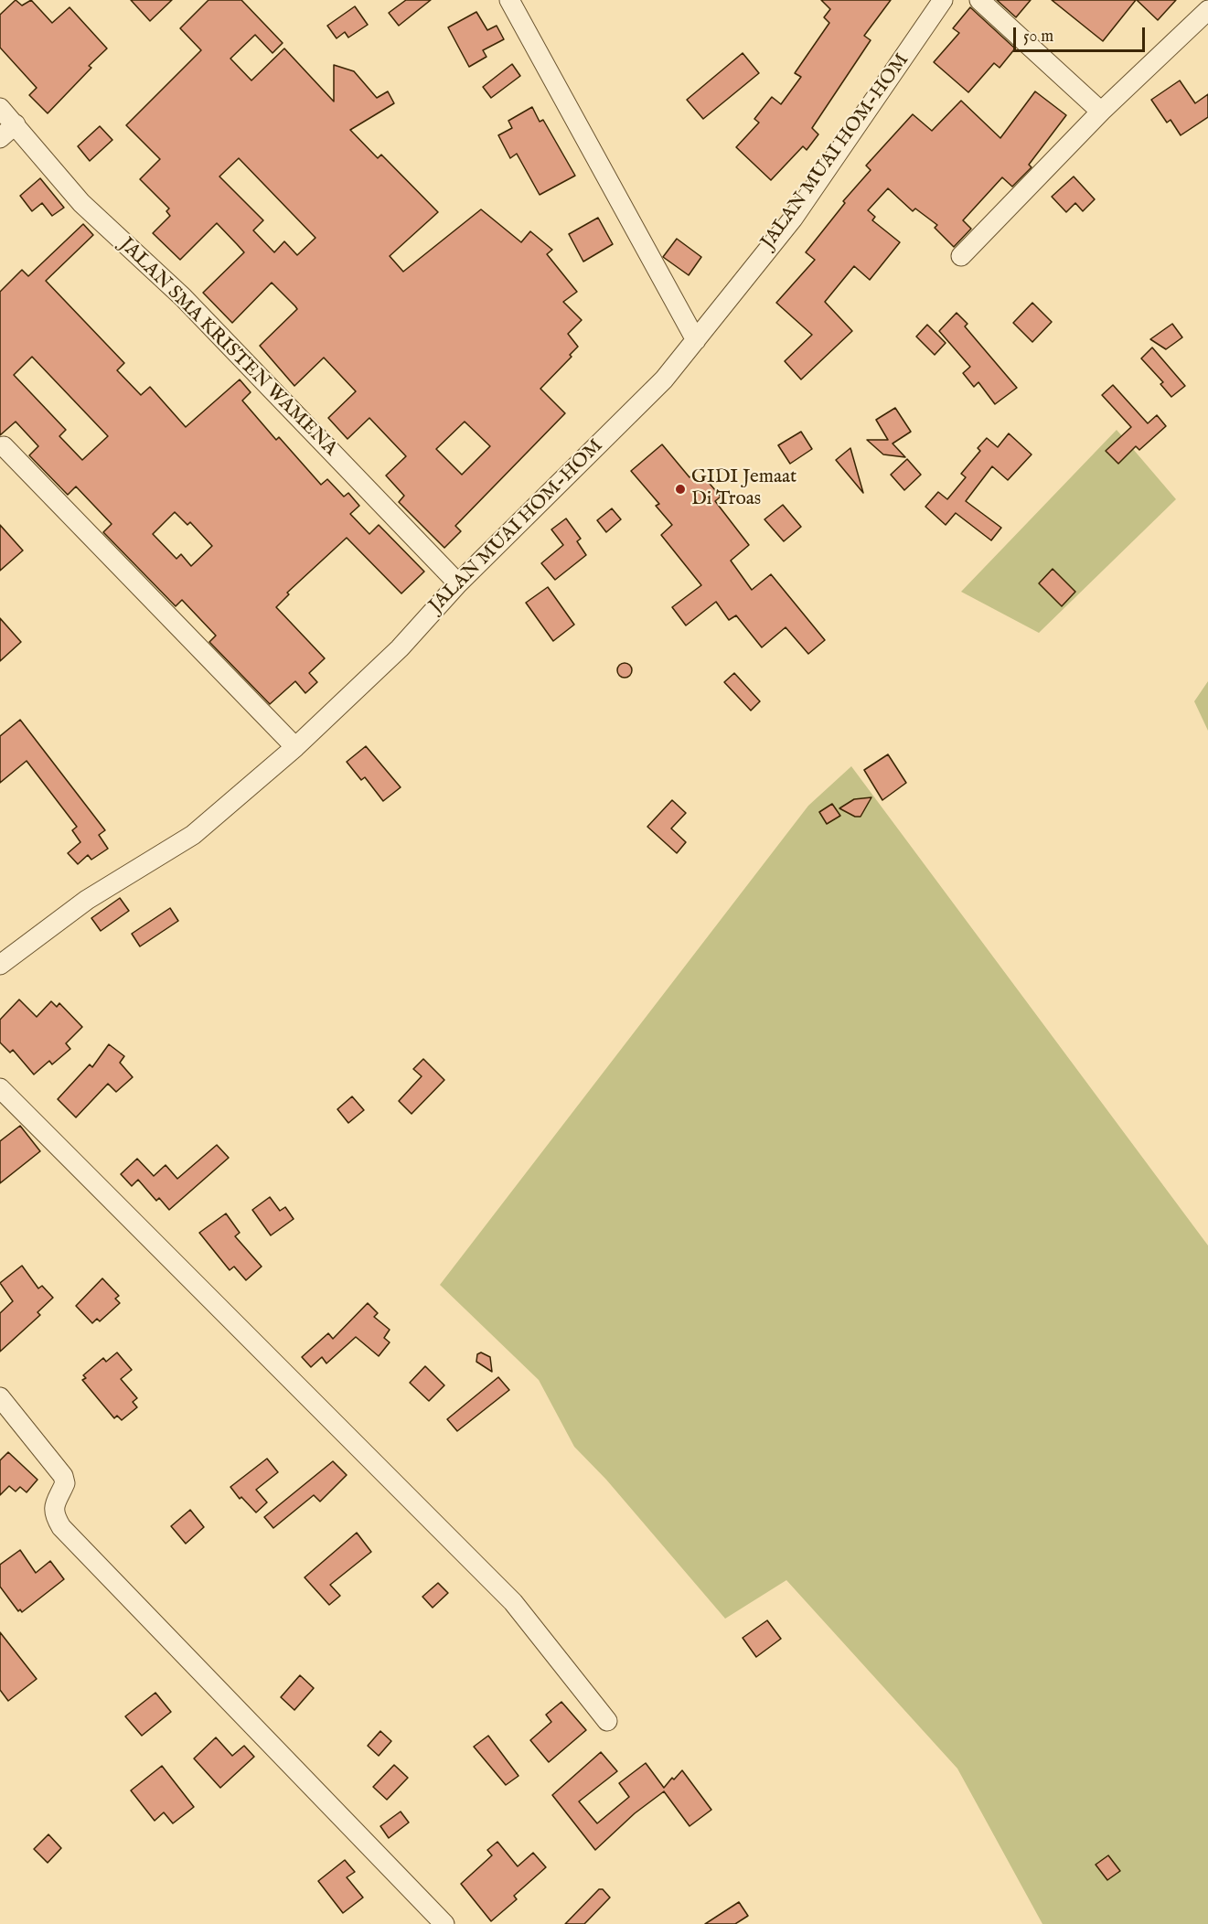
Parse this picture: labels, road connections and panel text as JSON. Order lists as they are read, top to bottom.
{
  "streets": {
    "street": ["JALAN MUAI HOM-HOM", "JALAN SMA KRISTEN WAMENA"]
  },
  "crossings": [
    ["JALAN MUAI HOM-HOM", "JALAN SMA KRISTEN WAMENA"]
  ],
  "places": ["GIDI Jemaat Di Troas"],
  "scale_bar": "50 m"
}
